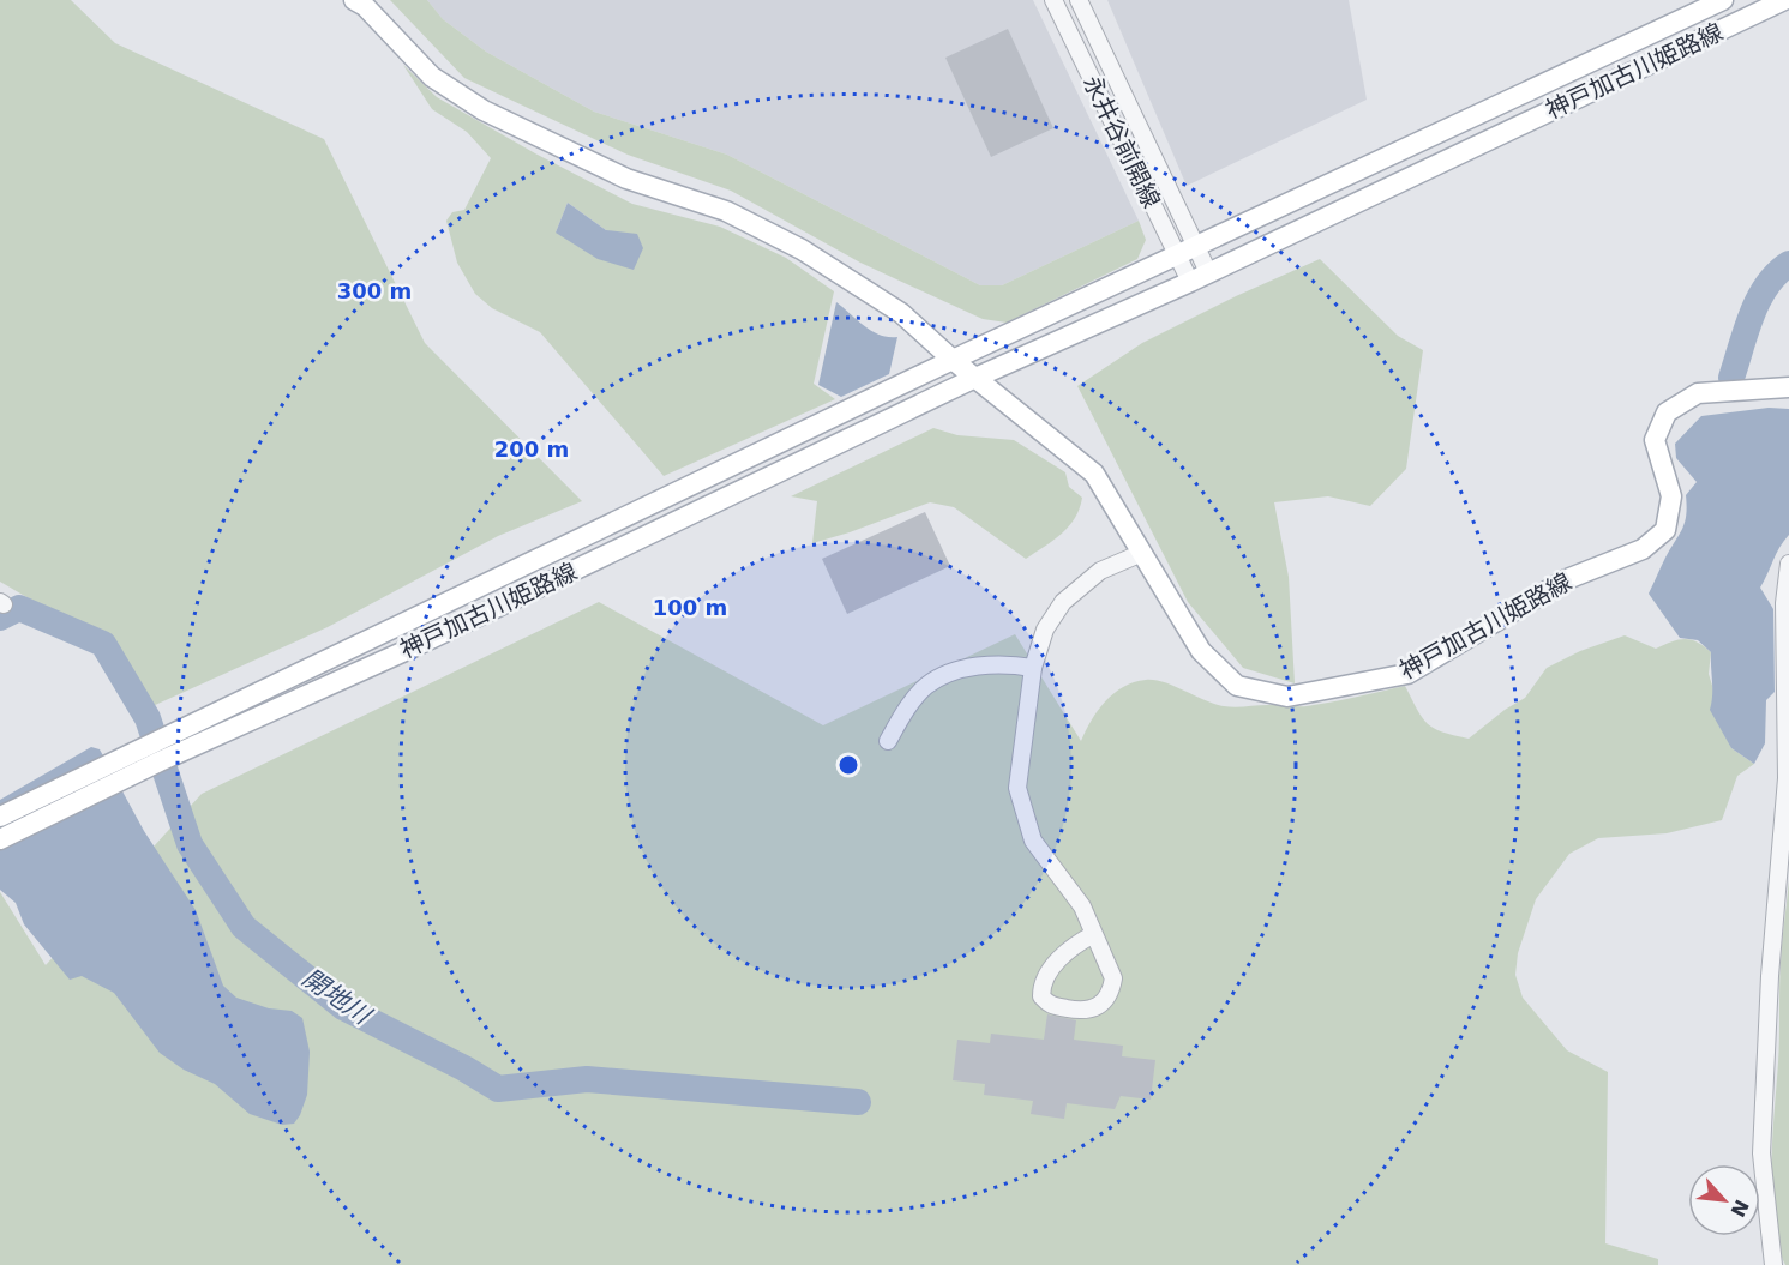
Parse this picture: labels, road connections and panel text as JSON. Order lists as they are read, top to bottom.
{
  "streets": {
    "main road": ["神戸加古川姫路線"],
    "street": ["永井谷前開線"]
  },
  "crossings": [
    ["神戸加古川姫路線", "永井谷前開線"]
  ],
  "water": ["開地川"],
  "north": "bottom right",
  "rings": ["300 m", "200 m", "100 m"]
}
